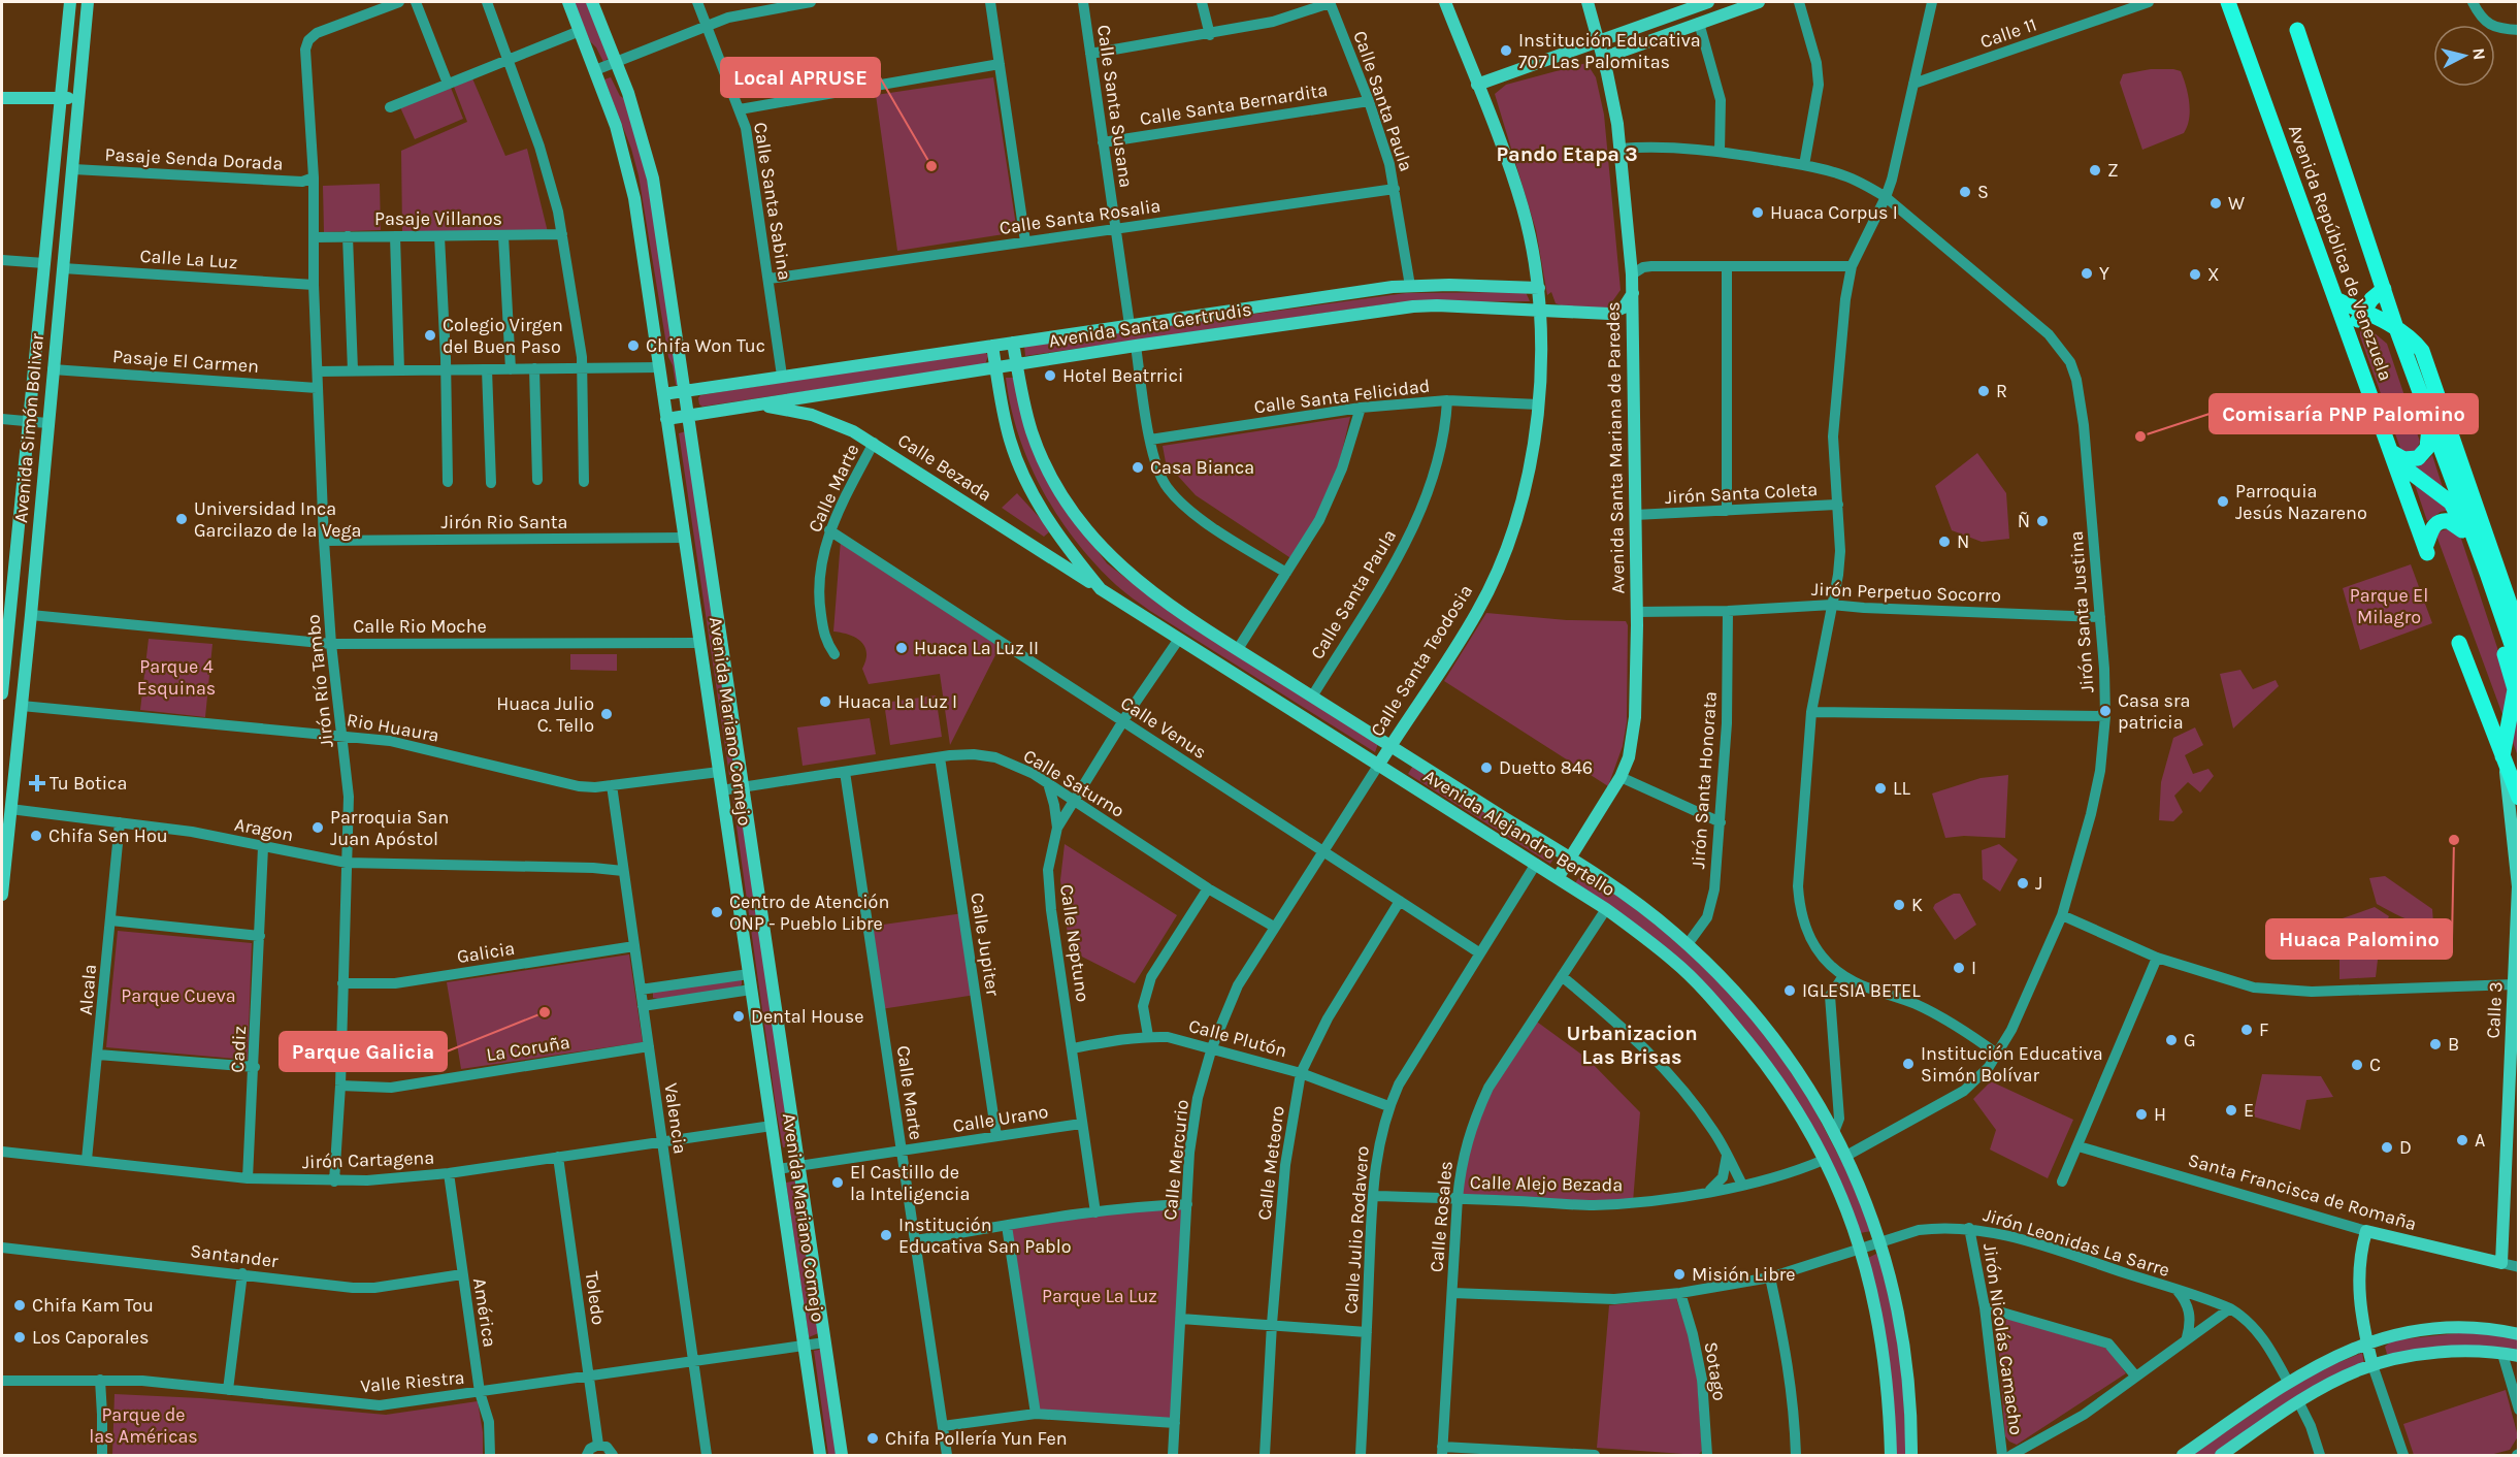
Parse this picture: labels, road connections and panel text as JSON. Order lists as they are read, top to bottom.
{
  "streets": {
    "main road": [
      "Avenida República de Venezuela",
      "Avenida Santa Gertrudis",
      "Avenida Simón Bolivar",
      "Avenida Santa Mariana de Paredes",
      "Calle Bezada",
      "Calle Santa Teodosia",
      "Avenida Mariano Cornejo",
      "Avenida Alejandro Bertello",
      "Calle 3",
      "Santa Francisca de Romaña"
    ],
    "street": [
      "Calle 11",
      "Calle Santa Paula",
      "Calle Santa Bernardita",
      "Calle Santa Susana",
      "Pasaje Senda Dorada",
      "Calle Santa Sabina",
      "Calle Santa Rosalia",
      "Pasaje Villanos",
      "Calle La Luz",
      "Pasaje El Carmen",
      "Calle Santa Felicidad",
      "Calle Marte",
      "Jirón Santa Coleta",
      "Jirón Rio Santa",
      "Jirón Perpetuo Socorro",
      "Jirón Santa Justina",
      "Calle Rio Moche",
      "Jirón Río Tambo",
      "Rio Huaura",
      "Calle Venus",
      "Jirón Santa Honorata",
      "Calle Saturno",
      "Aragon",
      "Calle Neptuno",
      "Calle Jupiter",
      "Galicia",
      "Alcala",
      "Calle Plutón",
      "La Coruña",
      "Cadiz",
      "Valencia",
      "Calle Urano",
      "Jirón Cartagena",
      "Calle Mercurio",
      "Calle Meteoro",
      "Calle Alejo Bezada",
      "Calle Rosales",
      "Calle Julio Rodavero",
      "Jirón Leonidas La Sarre",
      "Santander",
      "Toledo",
      "América",
      "Jirón Nicolás Camacho",
      "Sotago",
      "Valle Riestra"
    ]
  },
  "crossings": [
    ["Calle Santa Paula", "Calle Santa Bernardita"],
    ["Calle Santa Paula", "Calle Santa Rosalia"],
    ["Calle Santa Paula", "Avenida Santa Gertrudis"],
    ["Calle Santa Paula", "Calle Santa Felicidad"],
    ["Calle Santa Paula", "Avenida Alejandro Bertello"],
    ["Calle Santa Bernardita", "Calle Santa Susana"],
    ["Calle Santa Susana", "Calle Santa Rosalia"],
    ["Calle Santa Susana", "Avenida Santa Gertrudis"],
    ["Pasaje Senda Dorada", "Avenida Simón Bolivar"],
    ["Pasaje Senda Dorada", "Jirón Río Tambo"],
    ["Calle Santa Sabina", "Calle Santa Rosalia"],
    ["Calle Santa Sabina", "Avenida Santa Gertrudis"],
    ["Pasaje Villanos", "Jirón Río Tambo"],
    ["Calle La Luz", "Avenida Simón Bolivar"],
    ["Calle La Luz", "Jirón Río Tambo"],
    ["Avenida Santa Gertrudis", "Avenida Santa Mariana de Paredes"],
    ["Avenida Santa Gertrudis", "Calle Bezada"],
    ["Avenida Santa Gertrudis", "Calle Santa Teodosia"],
    ["Avenida Santa Gertrudis", "Avenida Mariano Cornejo"],
    ["Avenida Santa Gertrudis", "Avenida Alejandro Bertello"],
    ["Pasaje El Carmen", "Avenida Simón Bolivar"],
    ["Pasaje El Carmen", "Jirón Río Tambo"],
    ["Calle Santa Felicidad", "Calle Santa Teodosia"],
    ["Avenida Simón Bolivar", "Calle Rio Moche"],
    ["Avenida Simón Bolivar", "Rio Huaura"],
    ["Avenida Simón Bolivar", "Aragon"],
    ["Avenida Santa Mariana de Paredes", "Jirón Santa Coleta"],
    ["Avenida Santa Mariana de Paredes", "Jirón Perpetuo Socorro"],
    ["Avenida Santa Mariana de Paredes", "Jirón Santa Justina"],
    ["Avenida Santa Mariana de Paredes", "Avenida Alejandro Bertello"],
    ["Calle Bezada", "Calle Marte"],
    ["Calle Bezada", "Avenida Alejandro Bertello"],
    ["Calle Marte", "Calle Venus"],
    ["Calle Marte", "Calle Saturno"],
    ["Calle Marte", "Calle Urano"],
    ["Jirón Rio Santa", "Jirón Río Tambo"],
    ["Jirón Rio Santa", "Avenida Mariano Cornejo"],
    ["Jirón Perpetuo Socorro", "Jirón Santa Justina"],
    ["Jirón Perpetuo Socorro", "Jirón Santa Honorata"],
    ["Jirón Santa Justina", "Avenida Alejandro Bertello"],
    ["Calle Rio Moche", "Jirón Río Tambo"],
    ["Calle Rio Moche", "Avenida Mariano Cornejo"],
    ["Calle Santa Teodosia", "Avenida Alejandro Bertello"],
    ["Calle Santa Teodosia", "Calle Mercurio"],
    ["Jirón Río Tambo", "Rio Huaura"],
    ["Jirón Río Tambo", "Aragon"],
    ["Jirón Río Tambo", "Galicia"],
    ["Jirón Río Tambo", "La Coruña"],
    ["Jirón Río Tambo", "Jirón Cartagena"],
    ["Avenida Mariano Cornejo", "Rio Huaura"],
    ["Avenida Mariano Cornejo", "Calle Saturno"],
    ["Avenida Mariano Cornejo", "Calle Urano"],
    ["Avenida Mariano Cornejo", "Jirón Cartagena"],
    ["Avenida Mariano Cornejo", "Valle Riestra"],
    ["Rio Huaura", "Valencia"],
    ["Calle Venus", "Calle Neptuno"],
    ["Calle Venus", "Calle Mercurio"],
    ["Calle Venus", "Calle Meteoro"],
    ["Calle Venus", "Calle Julio Rodavero"],
    ["Jirón Santa Honorata", "Avenida Alejandro Bertello"],
    ["Calle Saturno", "Calle Neptuno"],
    ["Calle Saturno", "Calle Jupiter"],
    ["Calle Saturno", "Calle Mercurio"],
    ["Aragon", "Alcala"],
    ["Aragon", "Cadiz"],
    ["Aragon", "Valencia"],
    ["Avenida Alejandro Bertello", "Calle Neptuno"],
    ["Avenida Alejandro Bertello", "Calle Mercurio"],
    ["Avenida Alejandro Bertello", "Calle Alejo Bezada"],
    ["Avenida Alejandro Bertello", "Calle Rosales"],
    ["Avenida Alejandro Bertello", "Calle Julio Rodavero"],
    ["Avenida Alejandro Bertello", "Jirón Leonidas La Sarre"],
    ["Calle Neptuno", "Calle Plutón"],
    ["Calle Neptuno", "Calle Urano"],
    ["Calle Jupiter", "Calle Urano"],
    ["Galicia", "Valencia"],
    ["Alcala", "Jirón Cartagena"],
    ["Calle 3", "Santa Francisca de Romaña"],
    ["Calle Plutón", "Calle Mercurio"],
    ["Calle Plutón", "Calle Meteoro"],
    ["Calle Plutón", "Calle Julio Rodavero"],
    ["La Coruña", "Valencia"],
    ["Cadiz", "Jirón Cartagena"],
    ["Valencia", "Jirón Cartagena"],
    ["Valencia", "Valle Riestra"],
    ["Jirón Cartagena", "Toledo"],
    ["Jirón Cartagena", "América"],
    ["Calle Alejo Bezada", "Calle Rosales"],
    ["Calle Alejo Bezada", "Calle Julio Rodavero"],
    ["Calle Rosales", "Jirón Leonidas La Sarre"],
    ["Jirón Leonidas La Sarre", "Jirón Nicolás Camacho"],
    ["Jirón Leonidas La Sarre", "Sotago"],
    ["Santander", "América"],
    ["Toledo", "Valle Riestra"],
    ["América", "Valle Riestra"]
  ],
  "districts": ["Pando Etapa 3", "Urbanizacion Las Brisas"],
  "parks": [
    "Parque El Milagro",
    "Parque 4 Esquinas",
    "Parque Cueva",
    "Parque La Luz",
    "Parque de las Américas"
  ],
  "places": {
    "other": [
      "Institución Educativa 707 Las Palomitas",
      "Local APRUSE",
      "Z",
      "S",
      "W",
      "Huaca Corpus I",
      "Y",
      "X",
      "Colegio Virgen del Buen Paso",
      "Chifa Won Tuc",
      "Hotel Beatrrici",
      "R",
      "Comisaría PNP Palomino",
      "Casa Bianca",
      "Parroquia Jesús Nazareno",
      "Universidad Inca Garcilazo de la Vega",
      "Ñ",
      "N",
      "Huaca La Luz II",
      "Huaca La Luz I",
      "Casa sra patricia",
      "Huaca Julio C. Tello",
      "Duetto 846",
      "LL",
      "Parroquia San Juan Apóstol",
      "Chifa Sen Hou",
      "Huaca Palomino",
      "J",
      "K",
      "Centro de Atención ONP - Pueblo Libre",
      "I",
      "IGLESIA BETEL",
      "Parque Galicia",
      "Dental House",
      "F",
      "G",
      "B",
      "Institución Educativa Simón Bolívar",
      "C",
      "E",
      "H",
      "A",
      "D",
      "El Castillo de la Inteligencia",
      "Institución Educativa San Pablo",
      "Misión Libre",
      "Chifa Kam Tou",
      "Los Caporales",
      "Chifa Pollería Yun Fen"
    ],
    "health": ["Tu Botica"]
  },
  "north": "right"
}
